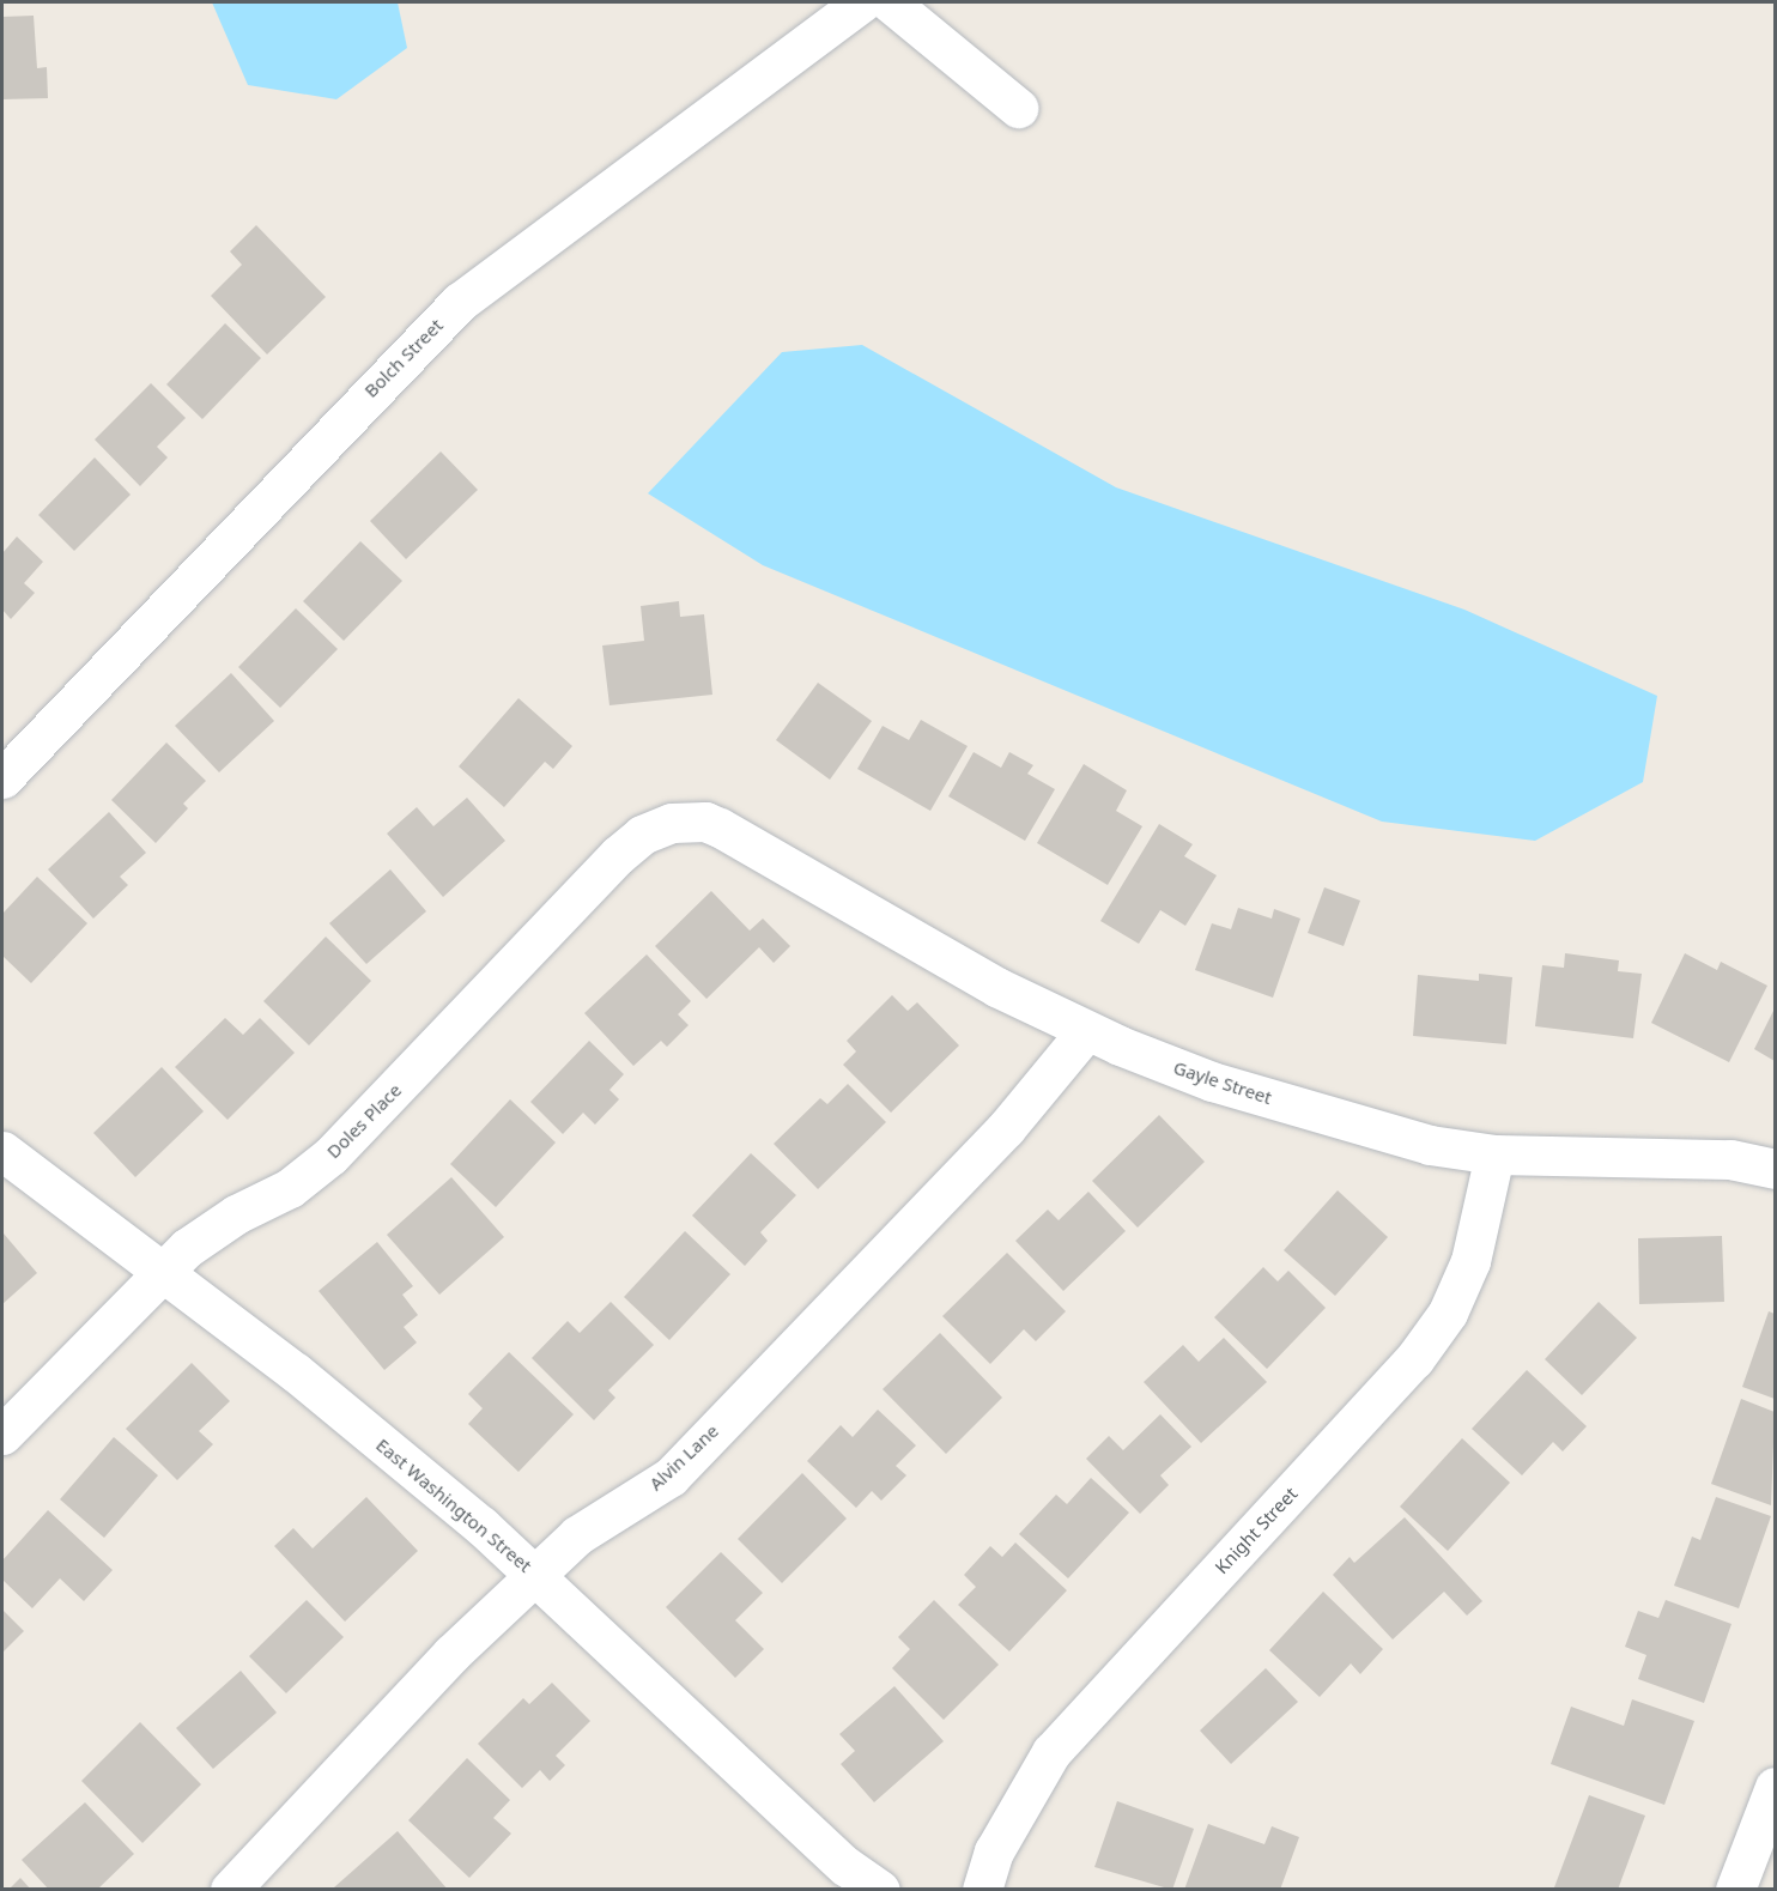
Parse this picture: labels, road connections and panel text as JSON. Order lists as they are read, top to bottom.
{
  "streets": {
    "street": [
      "Bolch Street",
      "Gayle Street",
      "Doles Place",
      "Alvin Lane",
      "East Washington Street",
      "Knight Street"
    ]
  },
  "crossings": [
    ["Gayle Street", "Doles Place"],
    ["Gayle Street", "Alvin Lane"],
    ["Gayle Street", "Knight Street"],
    ["Doles Place", "East Washington Street"],
    ["Alvin Lane", "East Washington Street"]
  ]
}
